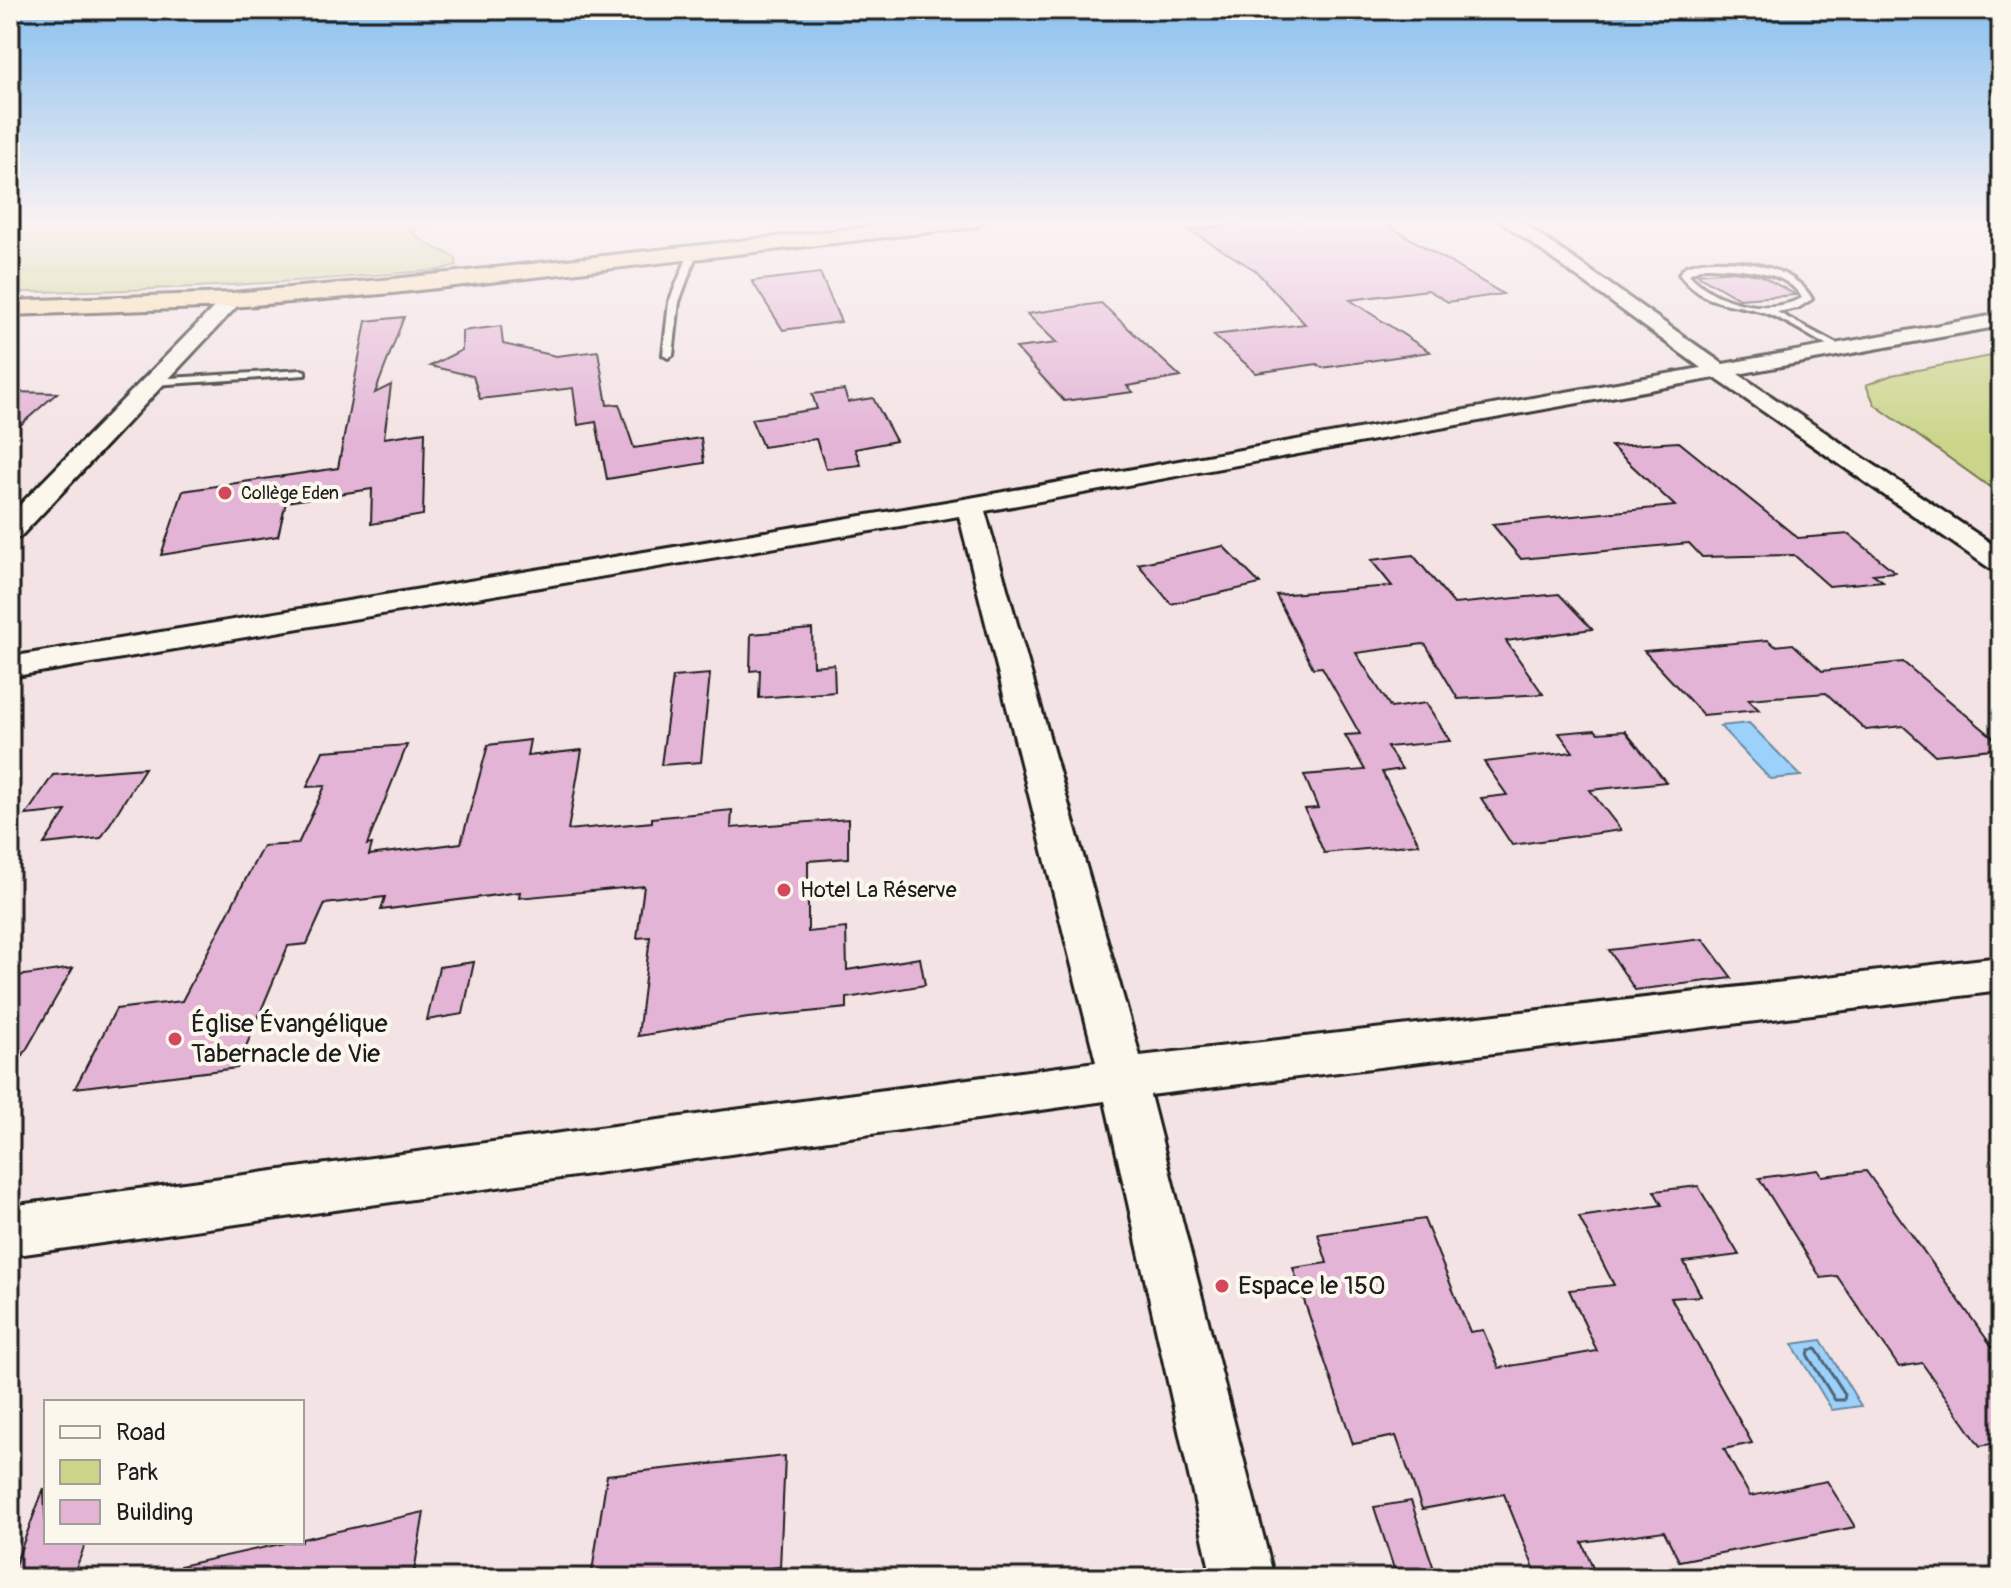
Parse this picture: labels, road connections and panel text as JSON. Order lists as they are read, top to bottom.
{
  "places": [
    "Collège Eden",
    "Hotel La Réserve",
    "Église Évangélique Tabernacle de Vie",
    "Espace le 150"
  ],
  "legend": ["Road", "Park", "Building"]
}
